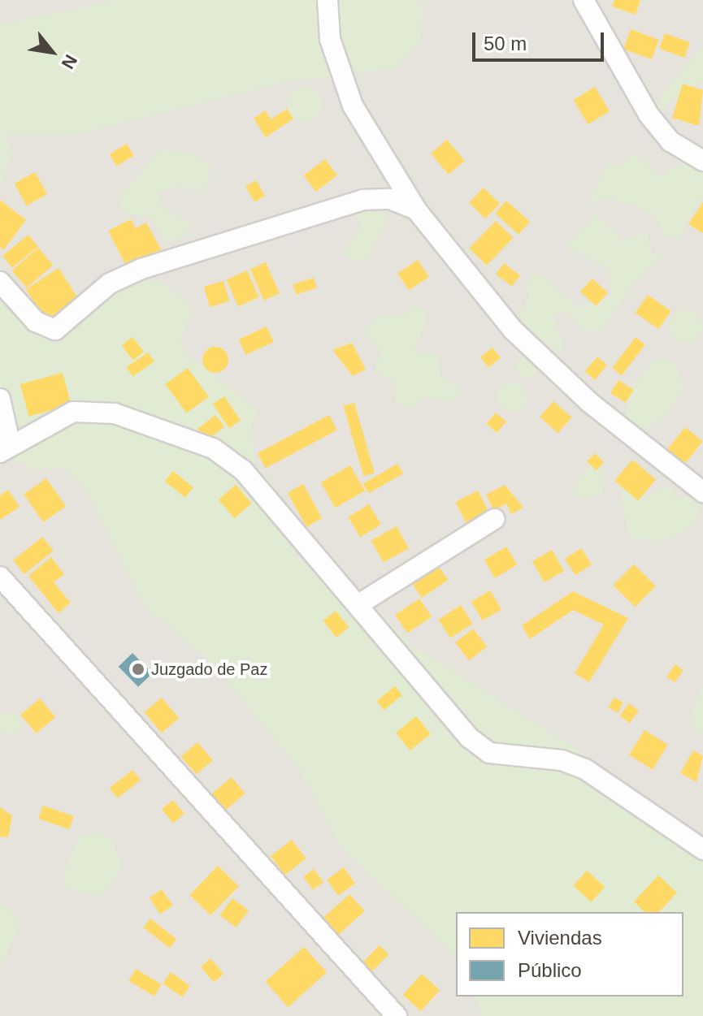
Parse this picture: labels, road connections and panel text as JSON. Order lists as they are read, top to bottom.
{
  "places": ["Juzgado de Paz"],
  "legend": ["Viviendas", "Público"],
  "scale_bar": "50 m",
  "north": "bottom right"
}
